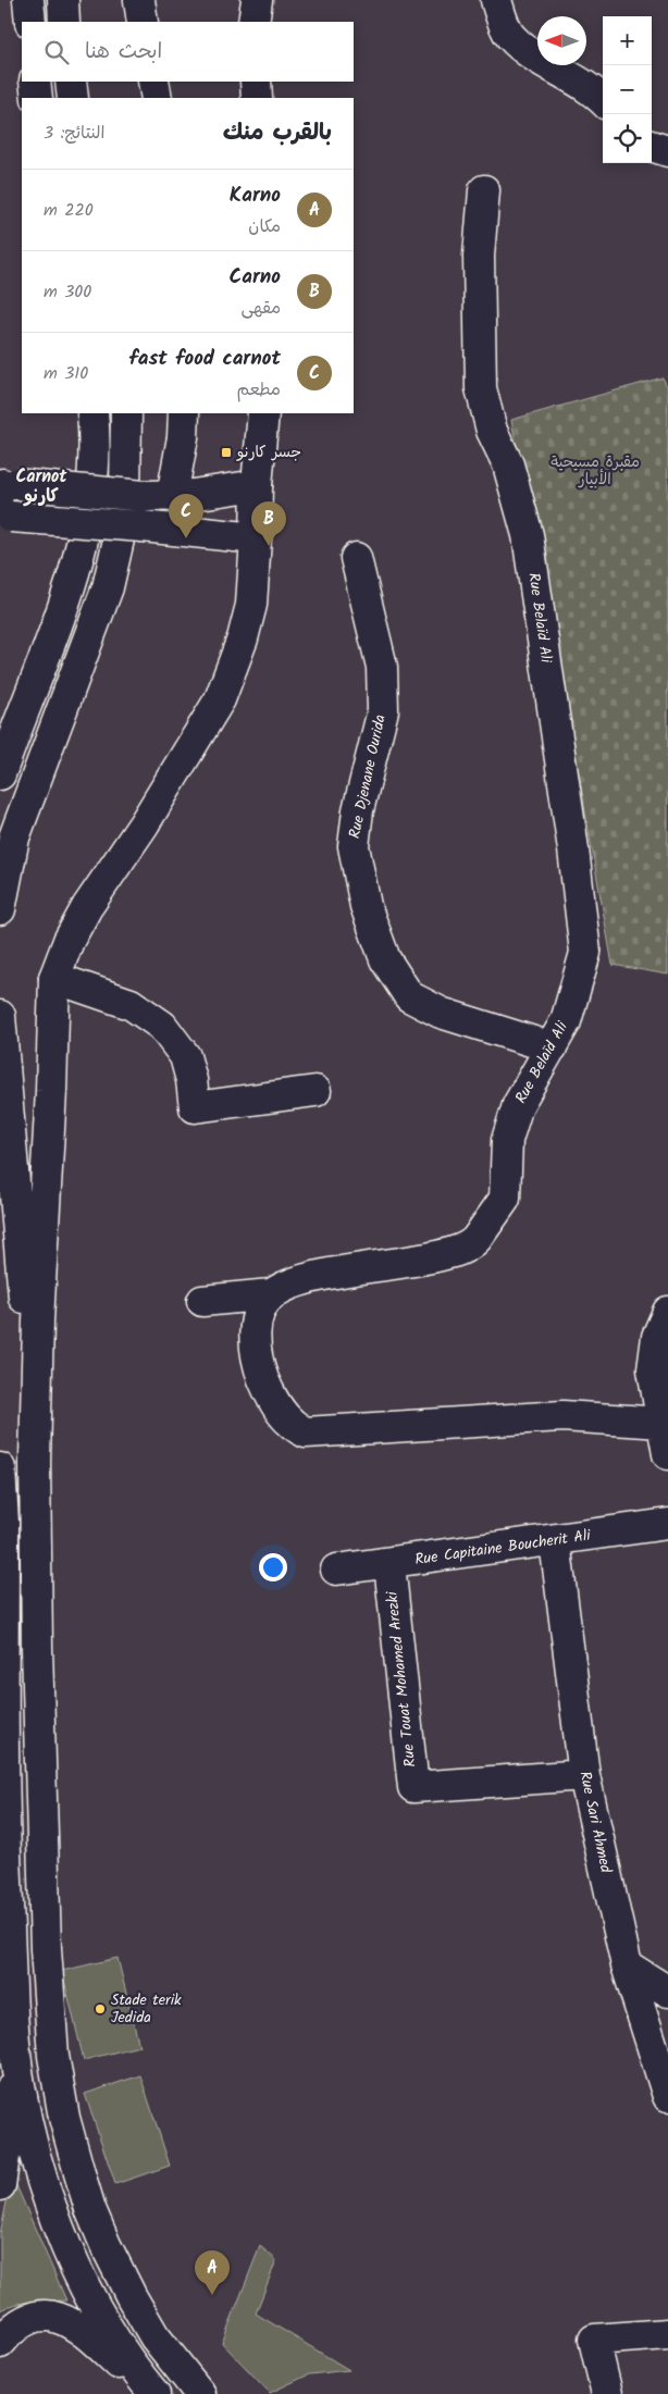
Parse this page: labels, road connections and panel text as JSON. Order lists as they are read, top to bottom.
{
  "streets": {
    "main road": [
      "Rue Belaïd Ali",
      "Rue Djenane Ourida",
      "Rue Capitaine Boucherit Ali",
      "Rue Touat Mohamed Arezki",
      "Rue Sari Ahmed"
    ]
  },
  "crossings": [
    ["Rue Belaïd Ali", "Rue Djenane Ourida"],
    ["Rue Capitaine Boucherit Ali", "Rue Touat Mohamed Arezki"],
    ["Rue Capitaine Boucherit Ali", "Rue Sari Ahmed"],
    ["Rue Touat Mohamed Arezki", "Rue Sari Ahmed"]
  ],
  "districts": ["Carnot كارنو"],
  "parks": ["مقبرة مسيحية الأبيار"],
  "places": {
    "transit": ["جسر كارنو"],
    "other": ["Stade terik Jedida"]
  },
  "north": "left",
  "page": {
    "map_buttons": ["+", "−"],
    "search": "ابحث هنا",
    "heading": ["بالقرب منك", "النتائج: 3"],
    "list": [
      {
        "mark": "A",
        "name": "Karno",
        "note": "مكان",
        "value": "220 m"
      },
      {
        "mark": "B",
        "name": "Carno",
        "note": "مقهى",
        "value": "300 m"
      },
      {
        "mark": "C",
        "name": "fast food carnot",
        "note": "مطعم",
        "value": "310 m"
      }
    ],
    "pins": ["C", "B", "A"]
  }
}
